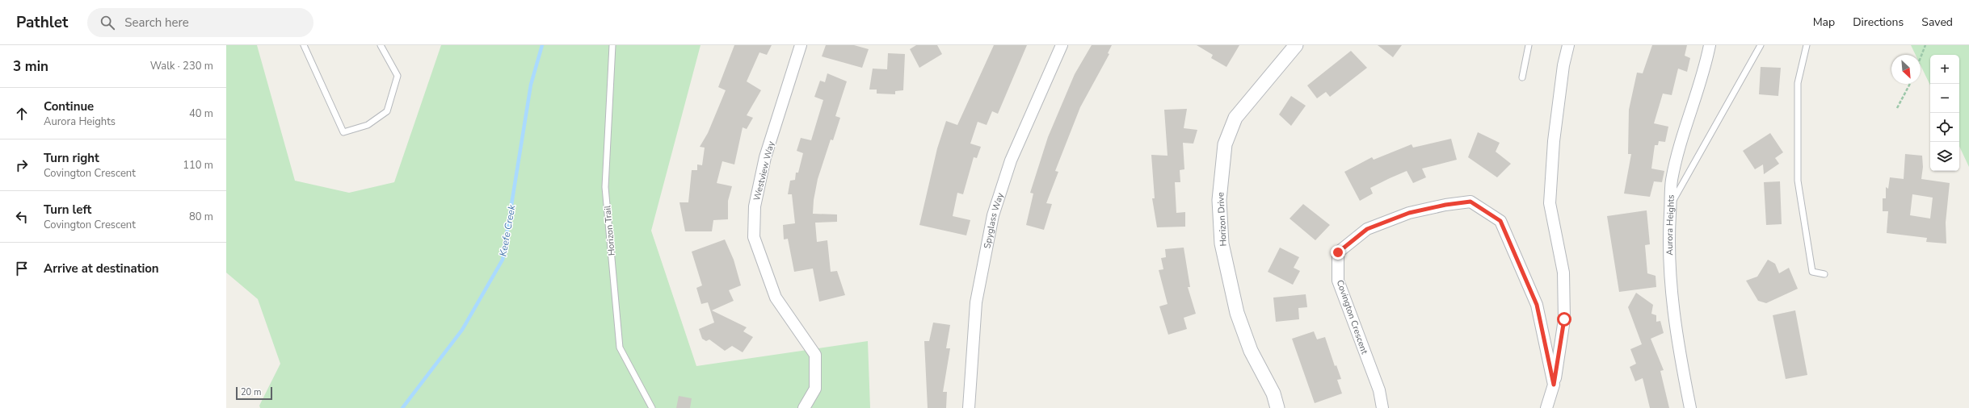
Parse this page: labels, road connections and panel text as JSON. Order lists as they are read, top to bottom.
{
  "streets": {
    "street": [
      "Westview Way",
      "Horizon Drive",
      "Spyglass Way",
      "Aurora Heights",
      "Covington Crescent"
    ],
    "lane": ["Horizon Trail"]
  },
  "water": ["Keefe Creek"],
  "scale_bar": "20 m",
  "north": "bottom right",
  "page": {
    "header": "Pathlet",
    "search": "Search here",
    "nav": ["Map", "Directions", "Saved"],
    "heading": ["3 min", "Walk · 230 m"],
    "map_buttons": ["+", "−"],
    "list": [
      ["Continue", "Aurora Heights", "40 m"],
      ["Turn right", "Covington Crescent", "110 m"],
      ["Turn left", "Covington Crescent", "80 m"],
      "Arrive at destination"
    ],
    "scale": "20 m"
  }
}
